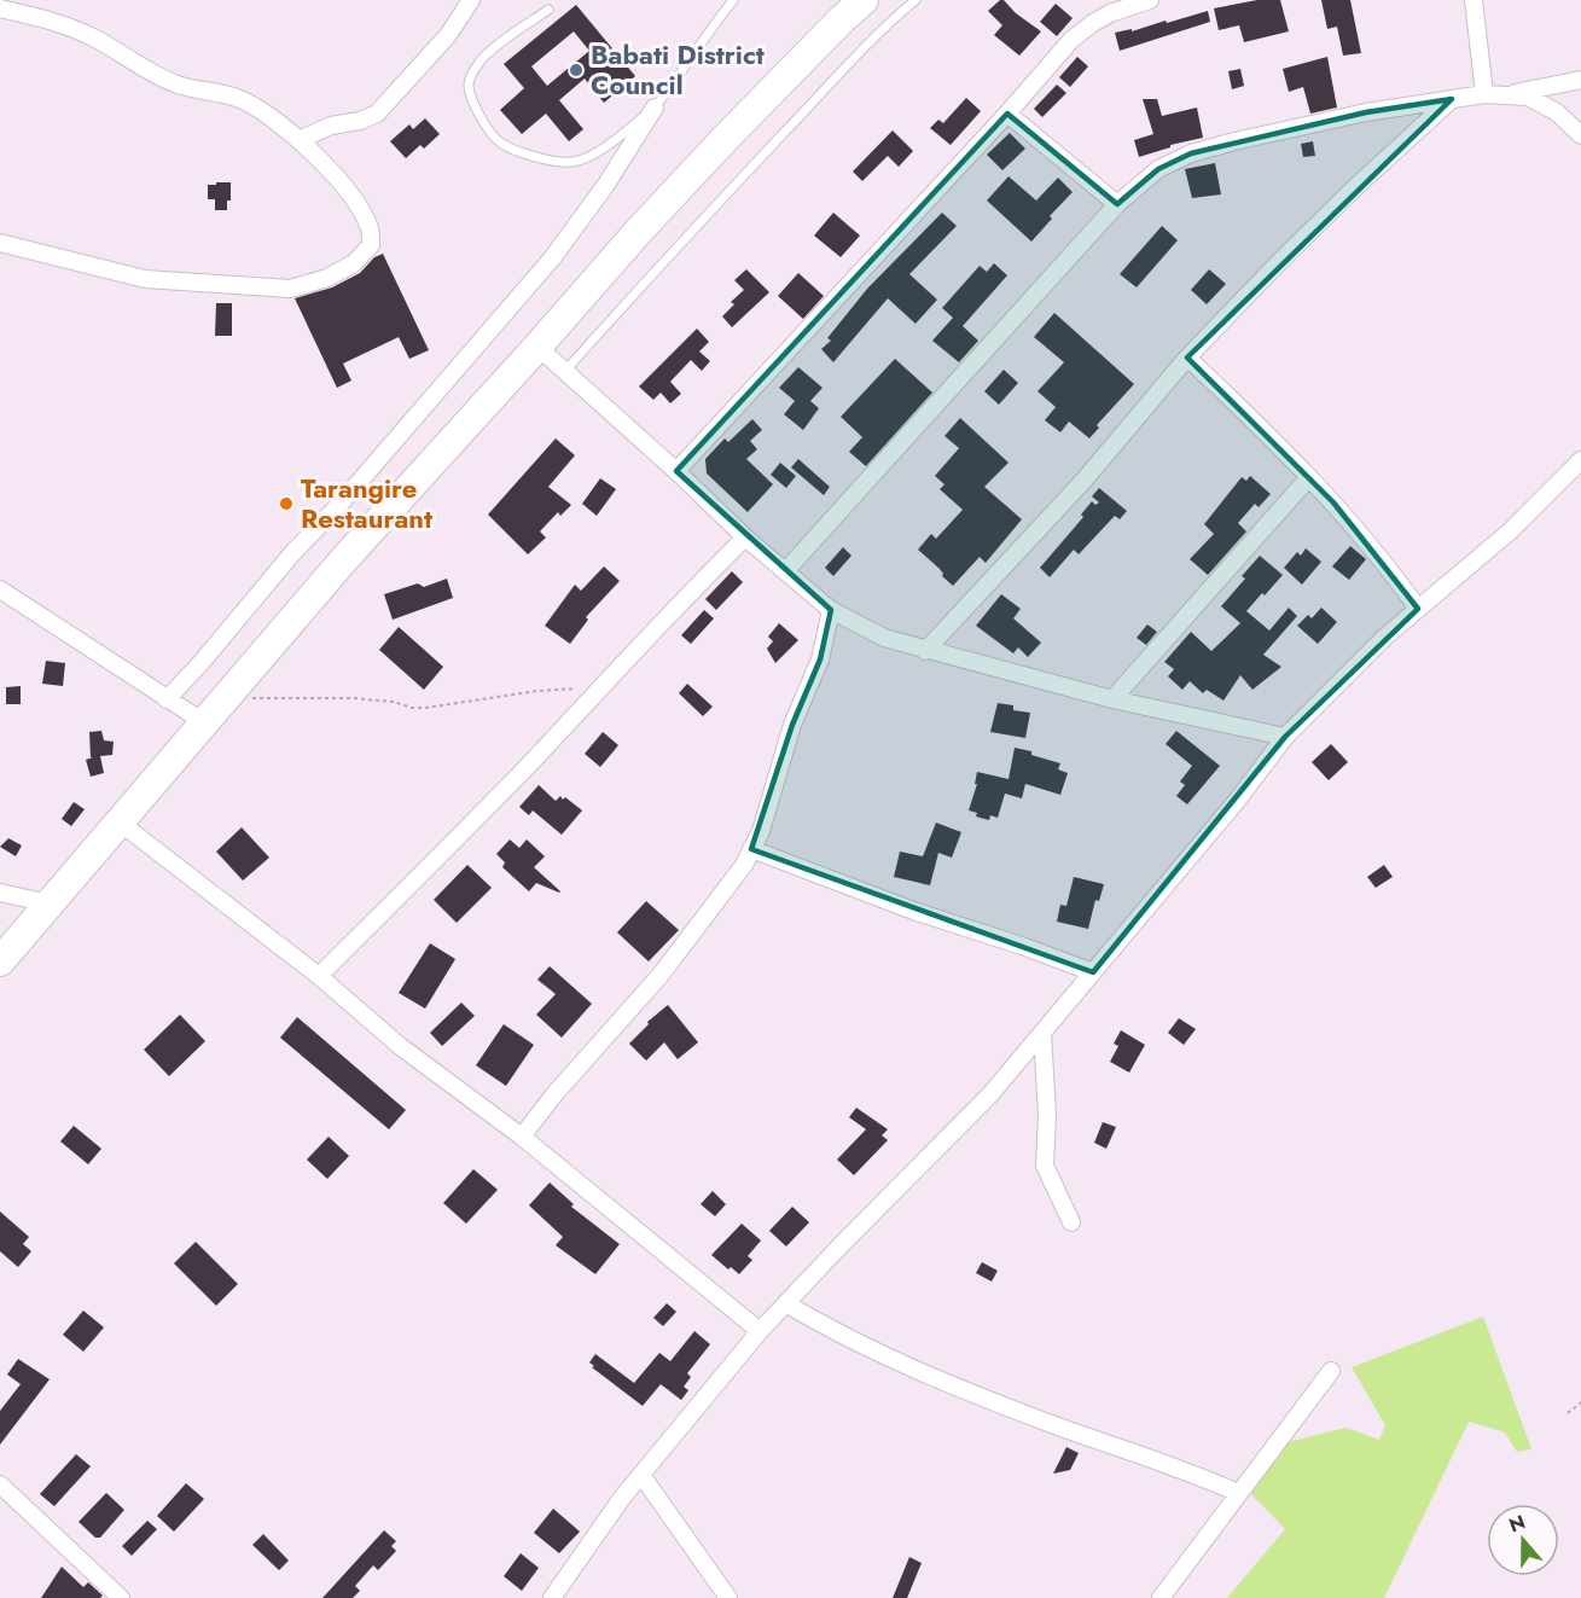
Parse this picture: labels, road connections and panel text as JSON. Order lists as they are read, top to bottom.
{
  "places": ["Babati District Council", "Tarangire Restaurant"],
  "north": "top"
}
